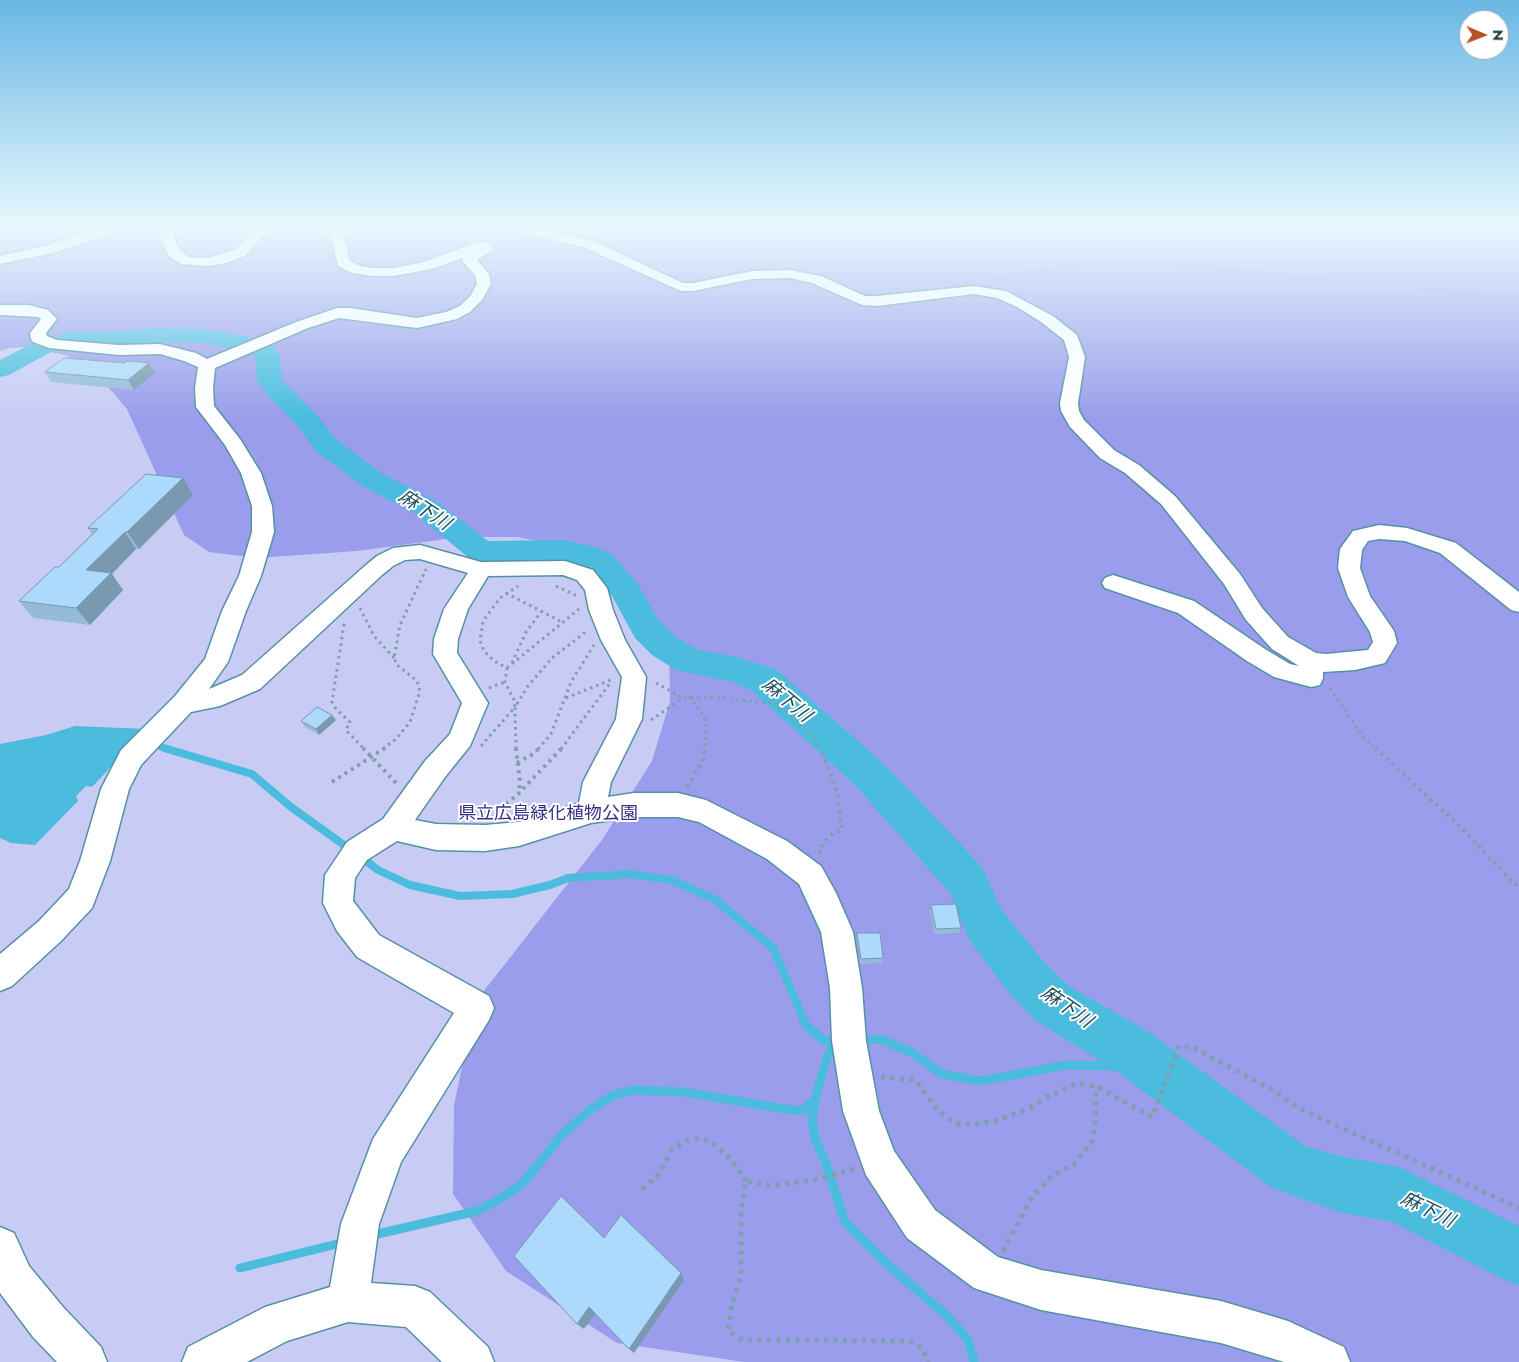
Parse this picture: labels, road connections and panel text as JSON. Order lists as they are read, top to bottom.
{
  "water": ["麻下川"],
  "parks": ["県立広島緑化植物公園"],
  "north": "right"
}
